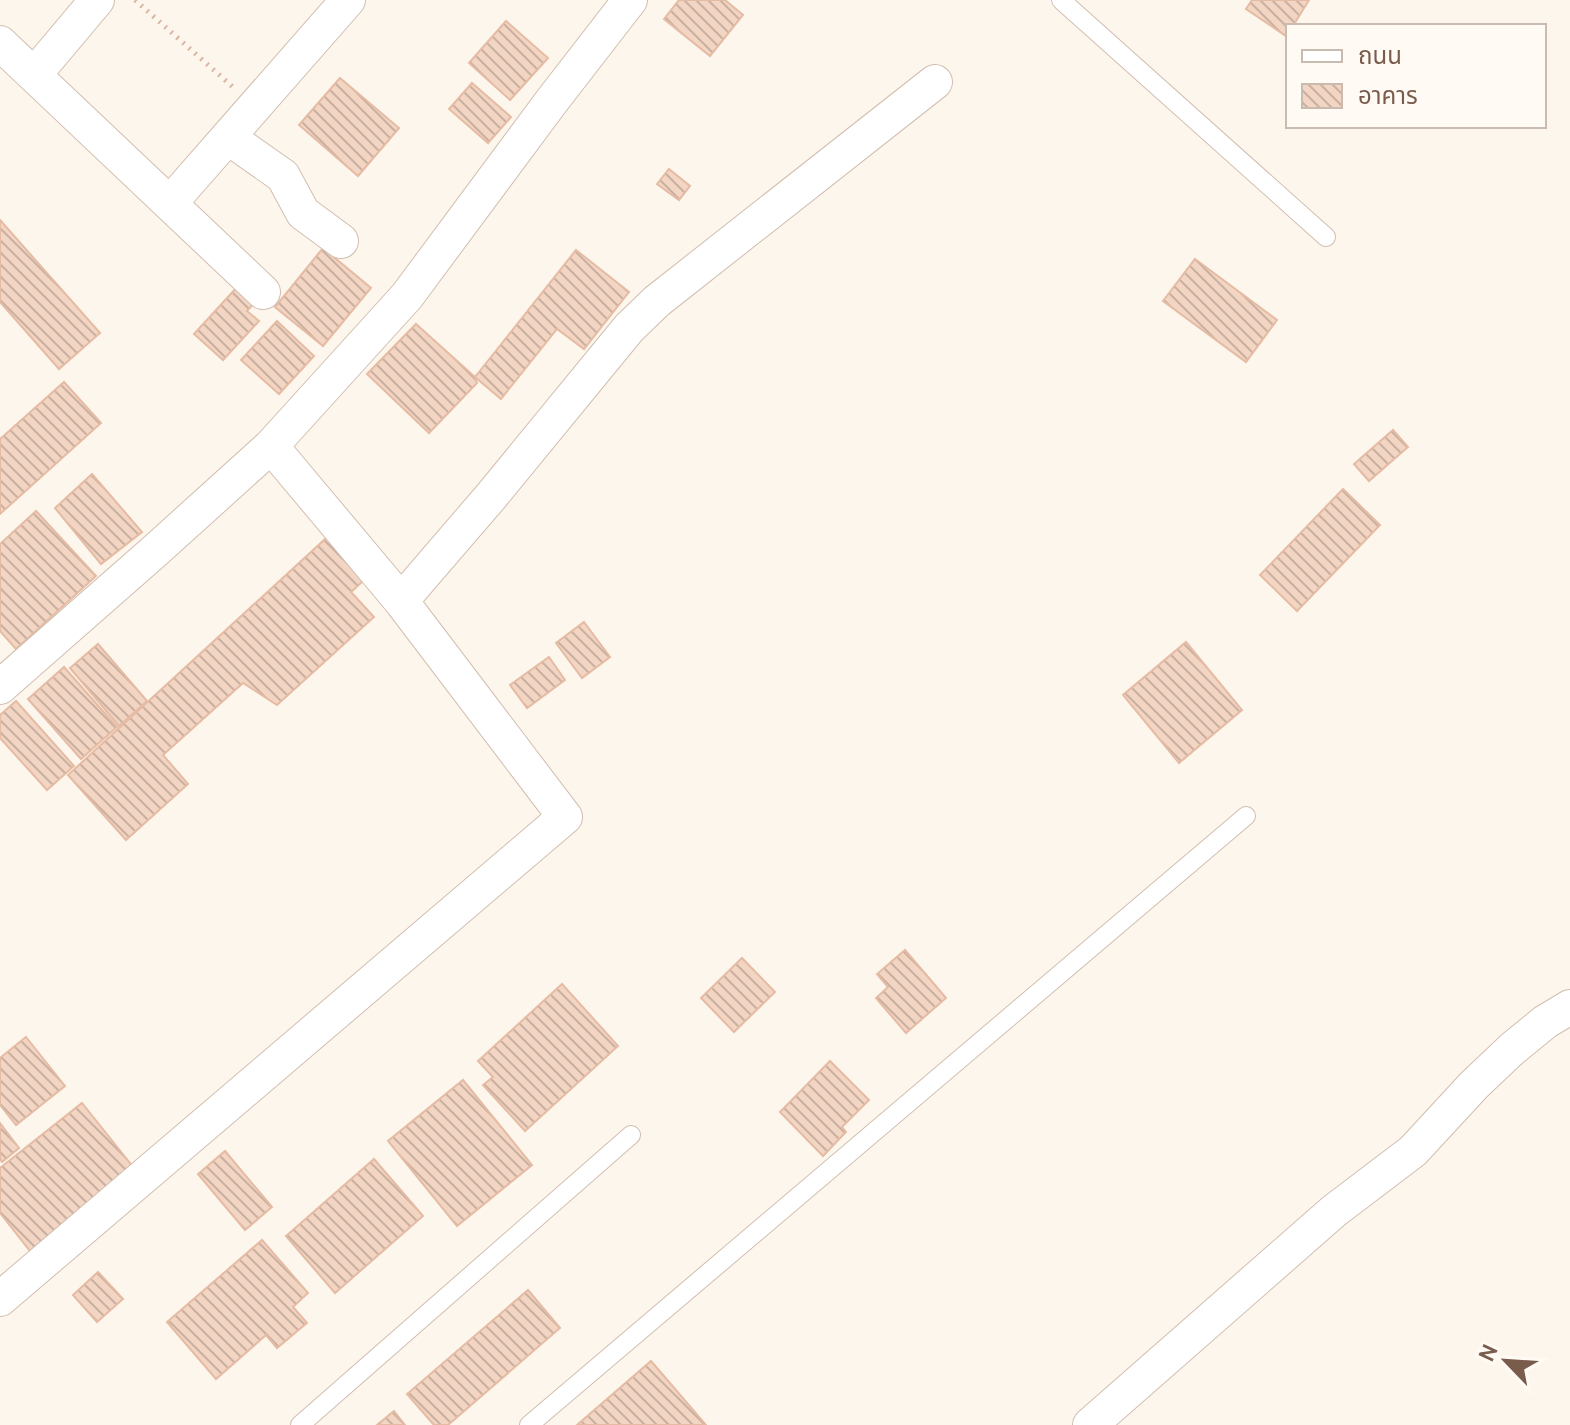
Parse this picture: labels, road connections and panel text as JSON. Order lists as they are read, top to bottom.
{
  "legend": ["ถนน", "อาคาร"],
  "north": "top left"
}
